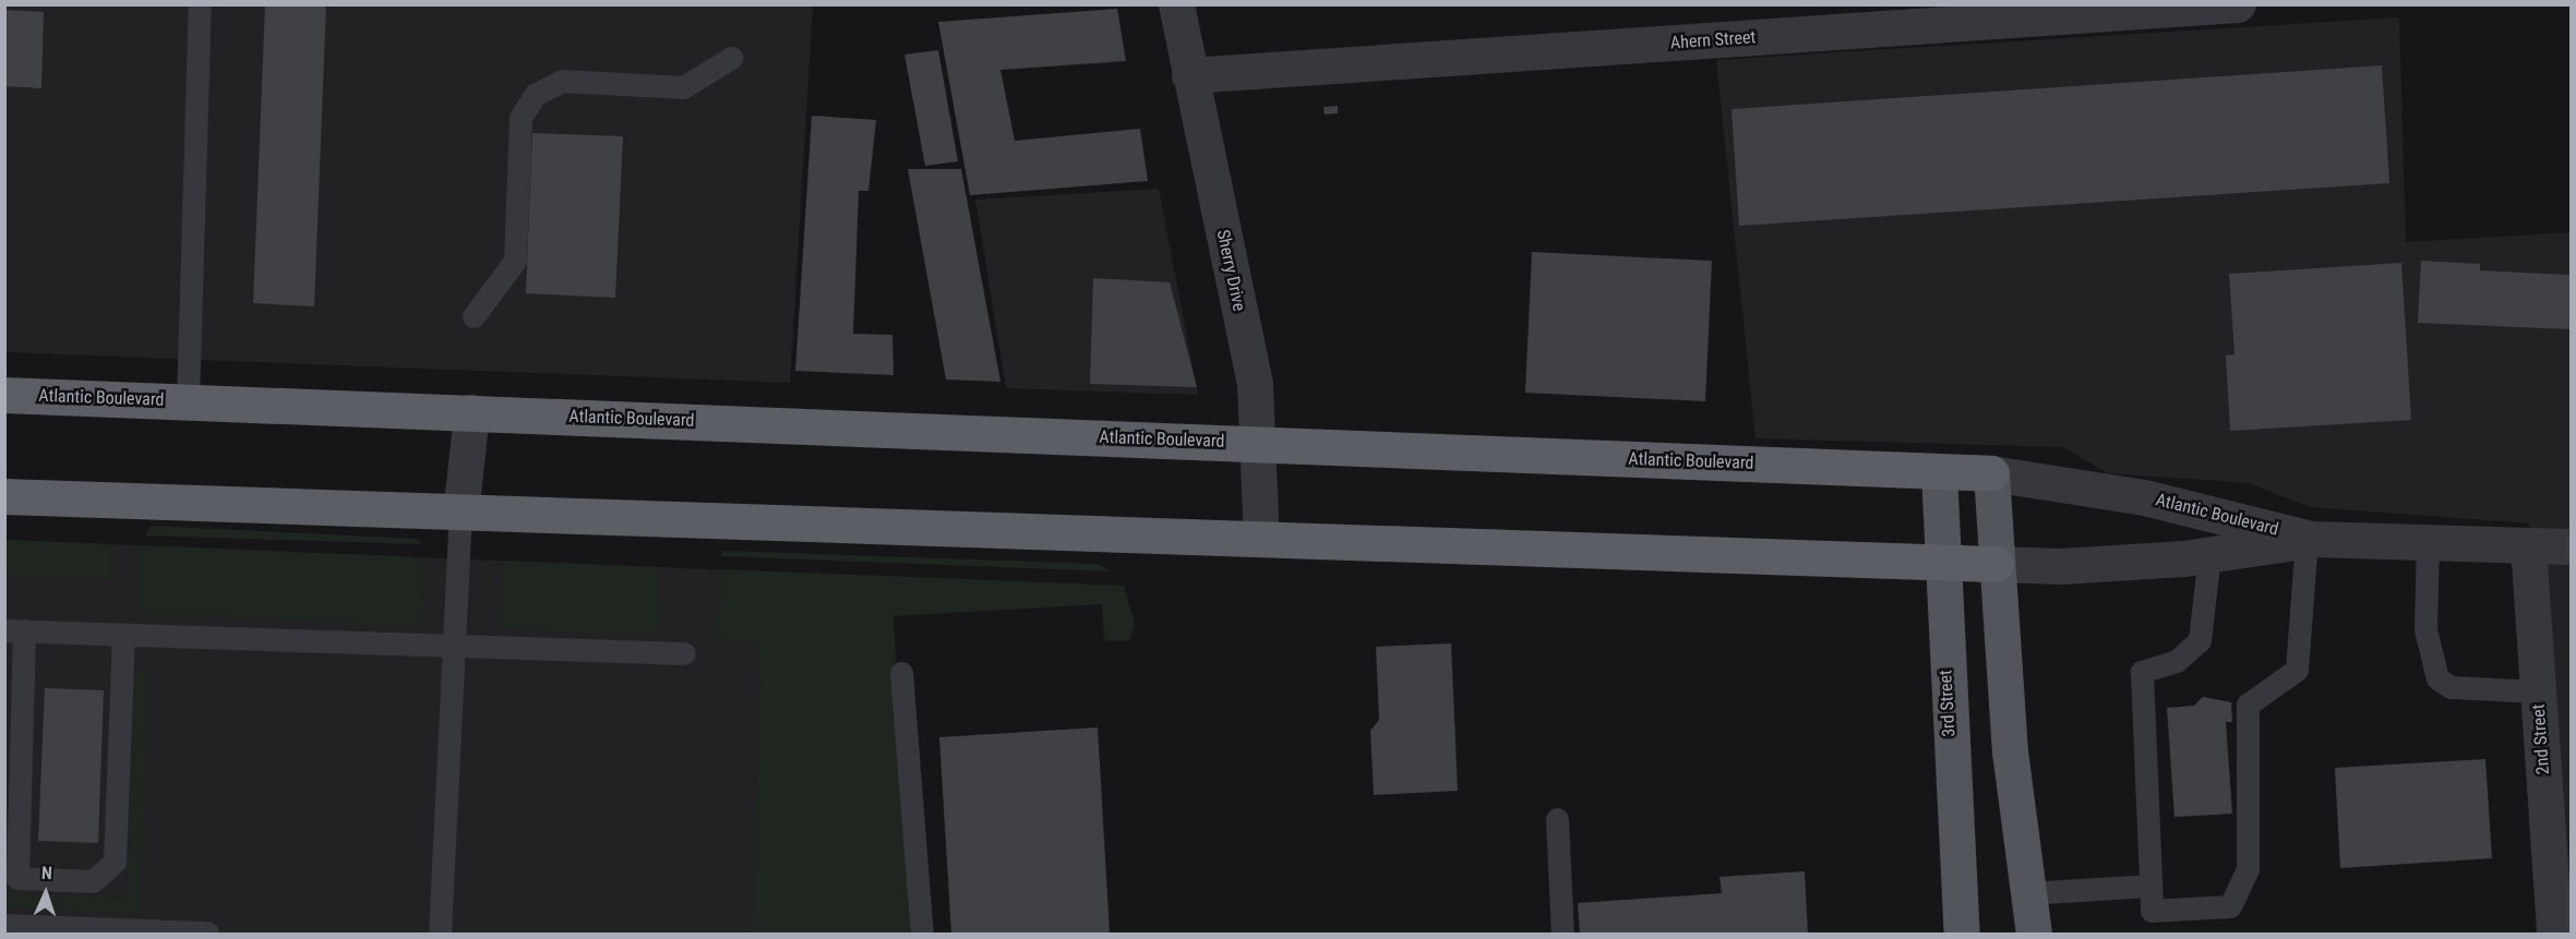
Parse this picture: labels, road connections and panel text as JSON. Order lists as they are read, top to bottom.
{
  "streets": {
    "highway": ["Atlantic Boulevard"],
    "main road": ["3rd Street"],
    "street": ["Ahern Street", "Sherry Drive", "2nd Street"]
  },
  "crossings": [
    ["Ahern Street", "Sherry Drive"],
    ["Sherry Drive", "Atlantic Boulevard"],
    ["Atlantic Boulevard", "3rd Street"],
    ["Atlantic Boulevard", "2nd Street"]
  ],
  "north": "top"
}
